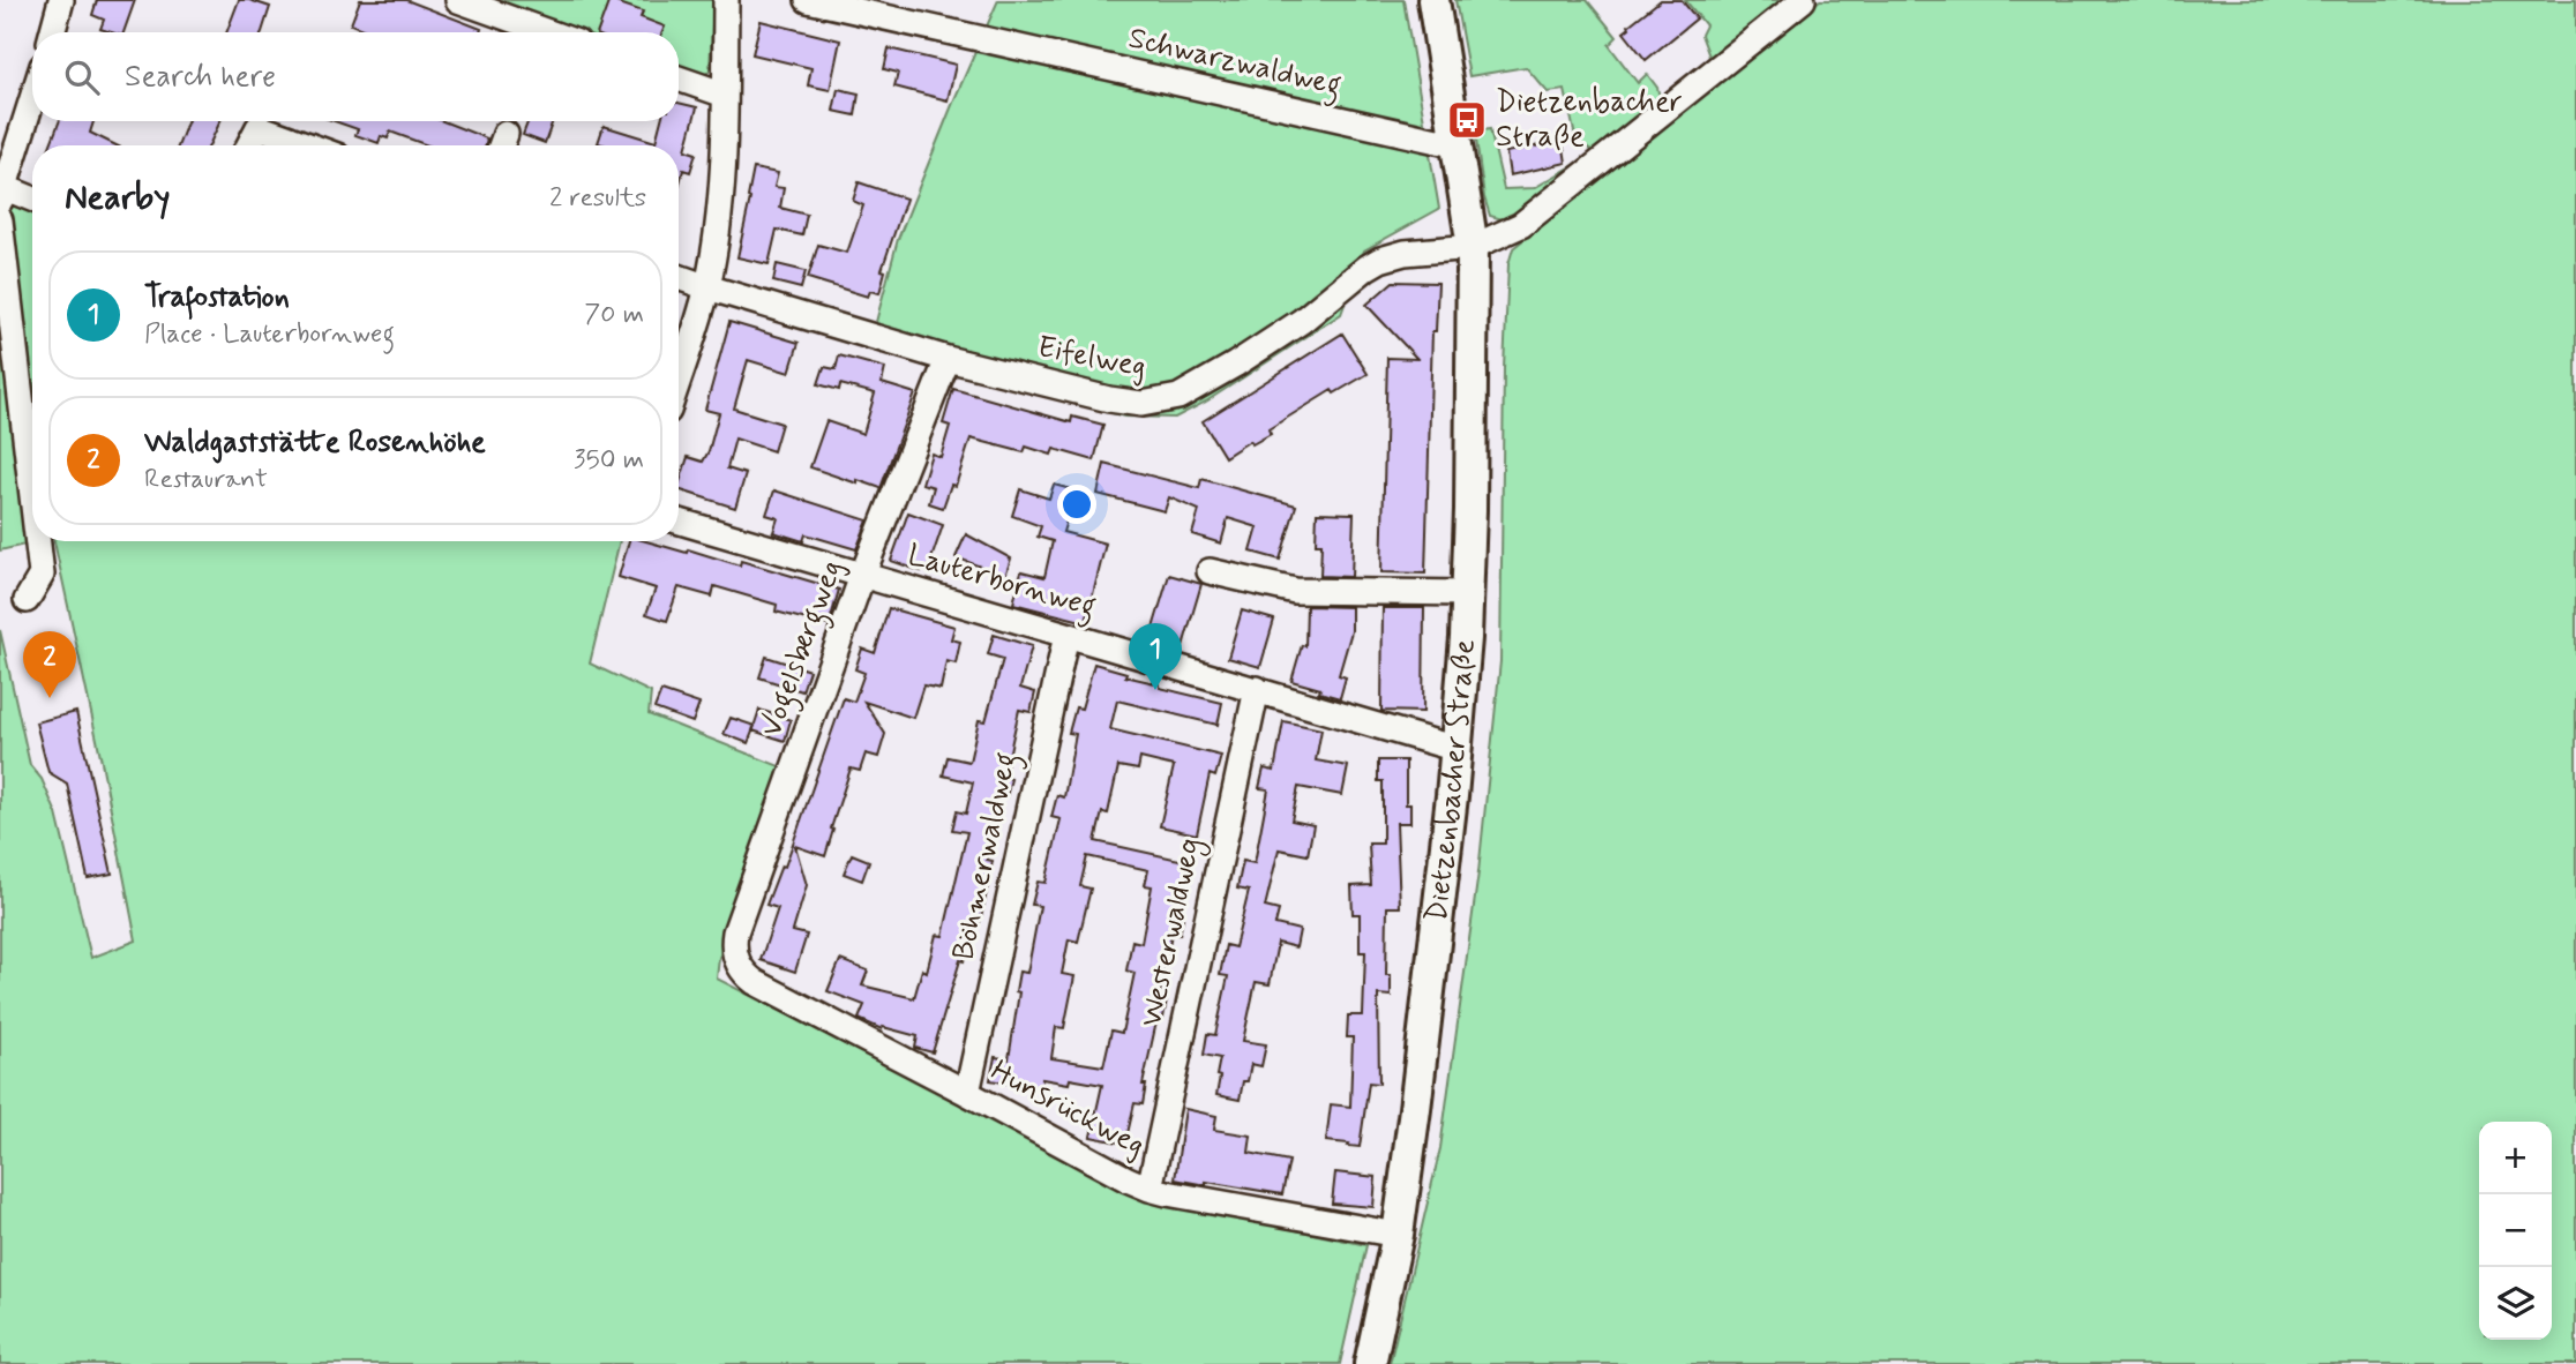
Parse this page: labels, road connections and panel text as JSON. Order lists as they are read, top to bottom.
{
  "streets": {
    "main road": ["Dietzenbacher Straße"],
    "street": [
      "Schwarzwaldweg",
      "Eifelweg",
      "Lauterbornweg",
      "Vogelsbergweg",
      "Böhmerwaldweg",
      "Westerwaldweg",
      "Hunsrückweg"
    ]
  },
  "crossings": [
    ["Schwarzwaldweg", "Dietzenbacher Straße"],
    ["Eifelweg", "Vogelsbergweg"],
    ["Eifelweg", "Dietzenbacher Straße"],
    ["Lauterbornweg", "Vogelsbergweg"],
    ["Lauterbornweg", "Dietzenbacher Straße"],
    ["Lauterbornweg", "Böhmerwaldweg"],
    ["Lauterbornweg", "Westerwaldweg"],
    ["Vogelsbergweg", "Hunsrückweg"],
    ["Dietzenbacher Straße", "Hunsrückweg"],
    ["Böhmerwaldweg", "Hunsrückweg"],
    ["Westerwaldweg", "Hunsrückweg"]
  ],
  "places": {
    "bus stop": ["Dietzenbacher Straße"]
  },
  "page": {
    "search": "Search here",
    "heading": ["Nearby", "2 results"],
    "list": [
      {
        "mark": "1",
        "name": "Trafostation",
        "note": "Place · Lauterbornweg",
        "value": "70 m"
      },
      {
        "mark": "2",
        "name": "Waldgaststätte Rosenhöhe",
        "note": "Restaurant",
        "value": "350 m"
      }
    ],
    "pins": ["1", "2"],
    "map_buttons": ["+", "−"]
  }
}
